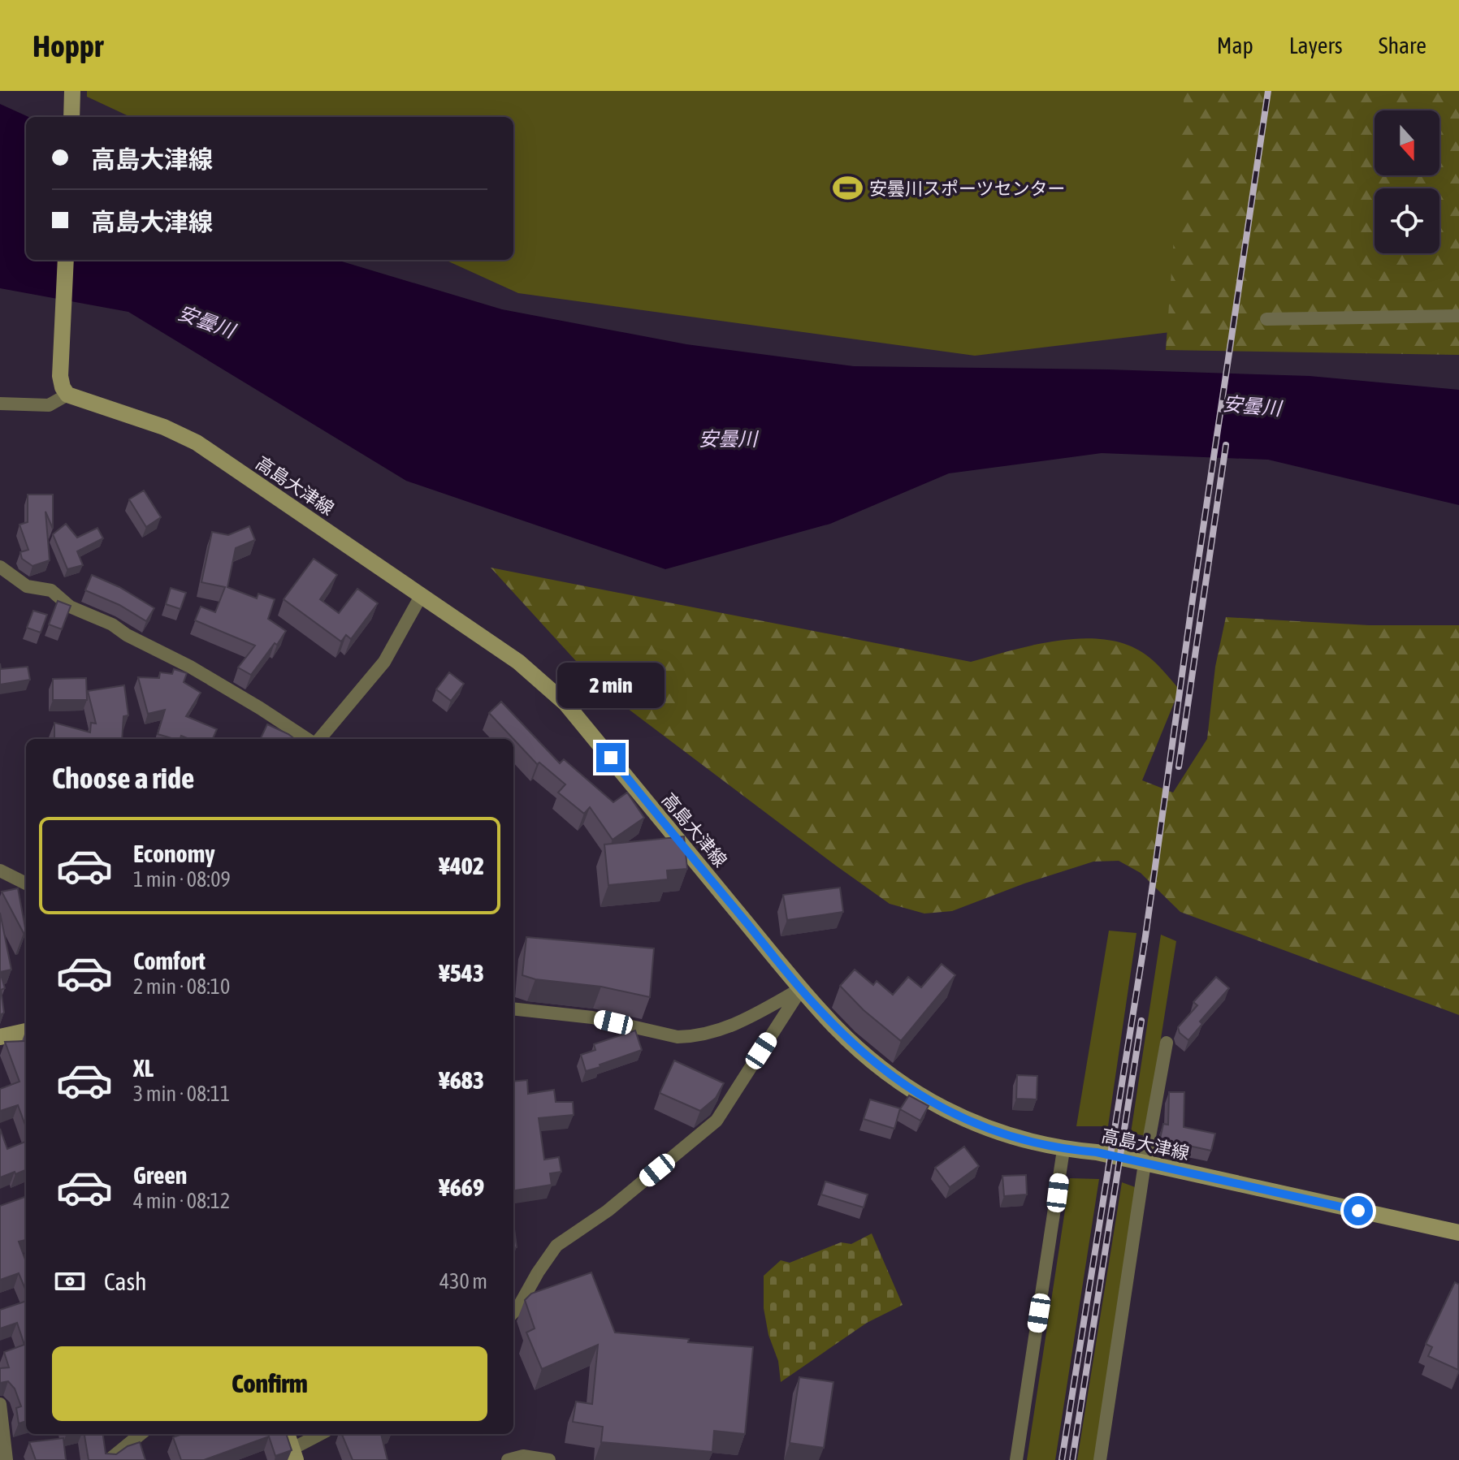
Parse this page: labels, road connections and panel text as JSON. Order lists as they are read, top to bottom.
{
  "streets": {
    "main road": ["高島大津線"]
  },
  "water": ["安曇川"],
  "places": {
    "sports": ["安曇川スポーツセンター"]
  },
  "north": "bottom",
  "page": {
    "header": "Hoppr",
    "nav": ["Map", "Layers", "Share"],
    "banner": ["高島大津線", "高島大津線"],
    "bubble": "2 min",
    "heading": "Choose a ride",
    "list": [
      {
        "name": "Economy",
        "note": "1 min · 08:09",
        "value": "¥402"
      },
      {
        "name": "Comfort",
        "note": "2 min · 08:10",
        "value": "¥543"
      },
      {
        "name": "XL",
        "note": "3 min · 08:11",
        "value": "¥683"
      },
      {
        "name": "Green",
        "note": "4 min · 08:12",
        "value": "¥669"
      }
    ],
    "pay": ["Cash", "430 m"],
    "buttons": "Confirm"
  }
}
